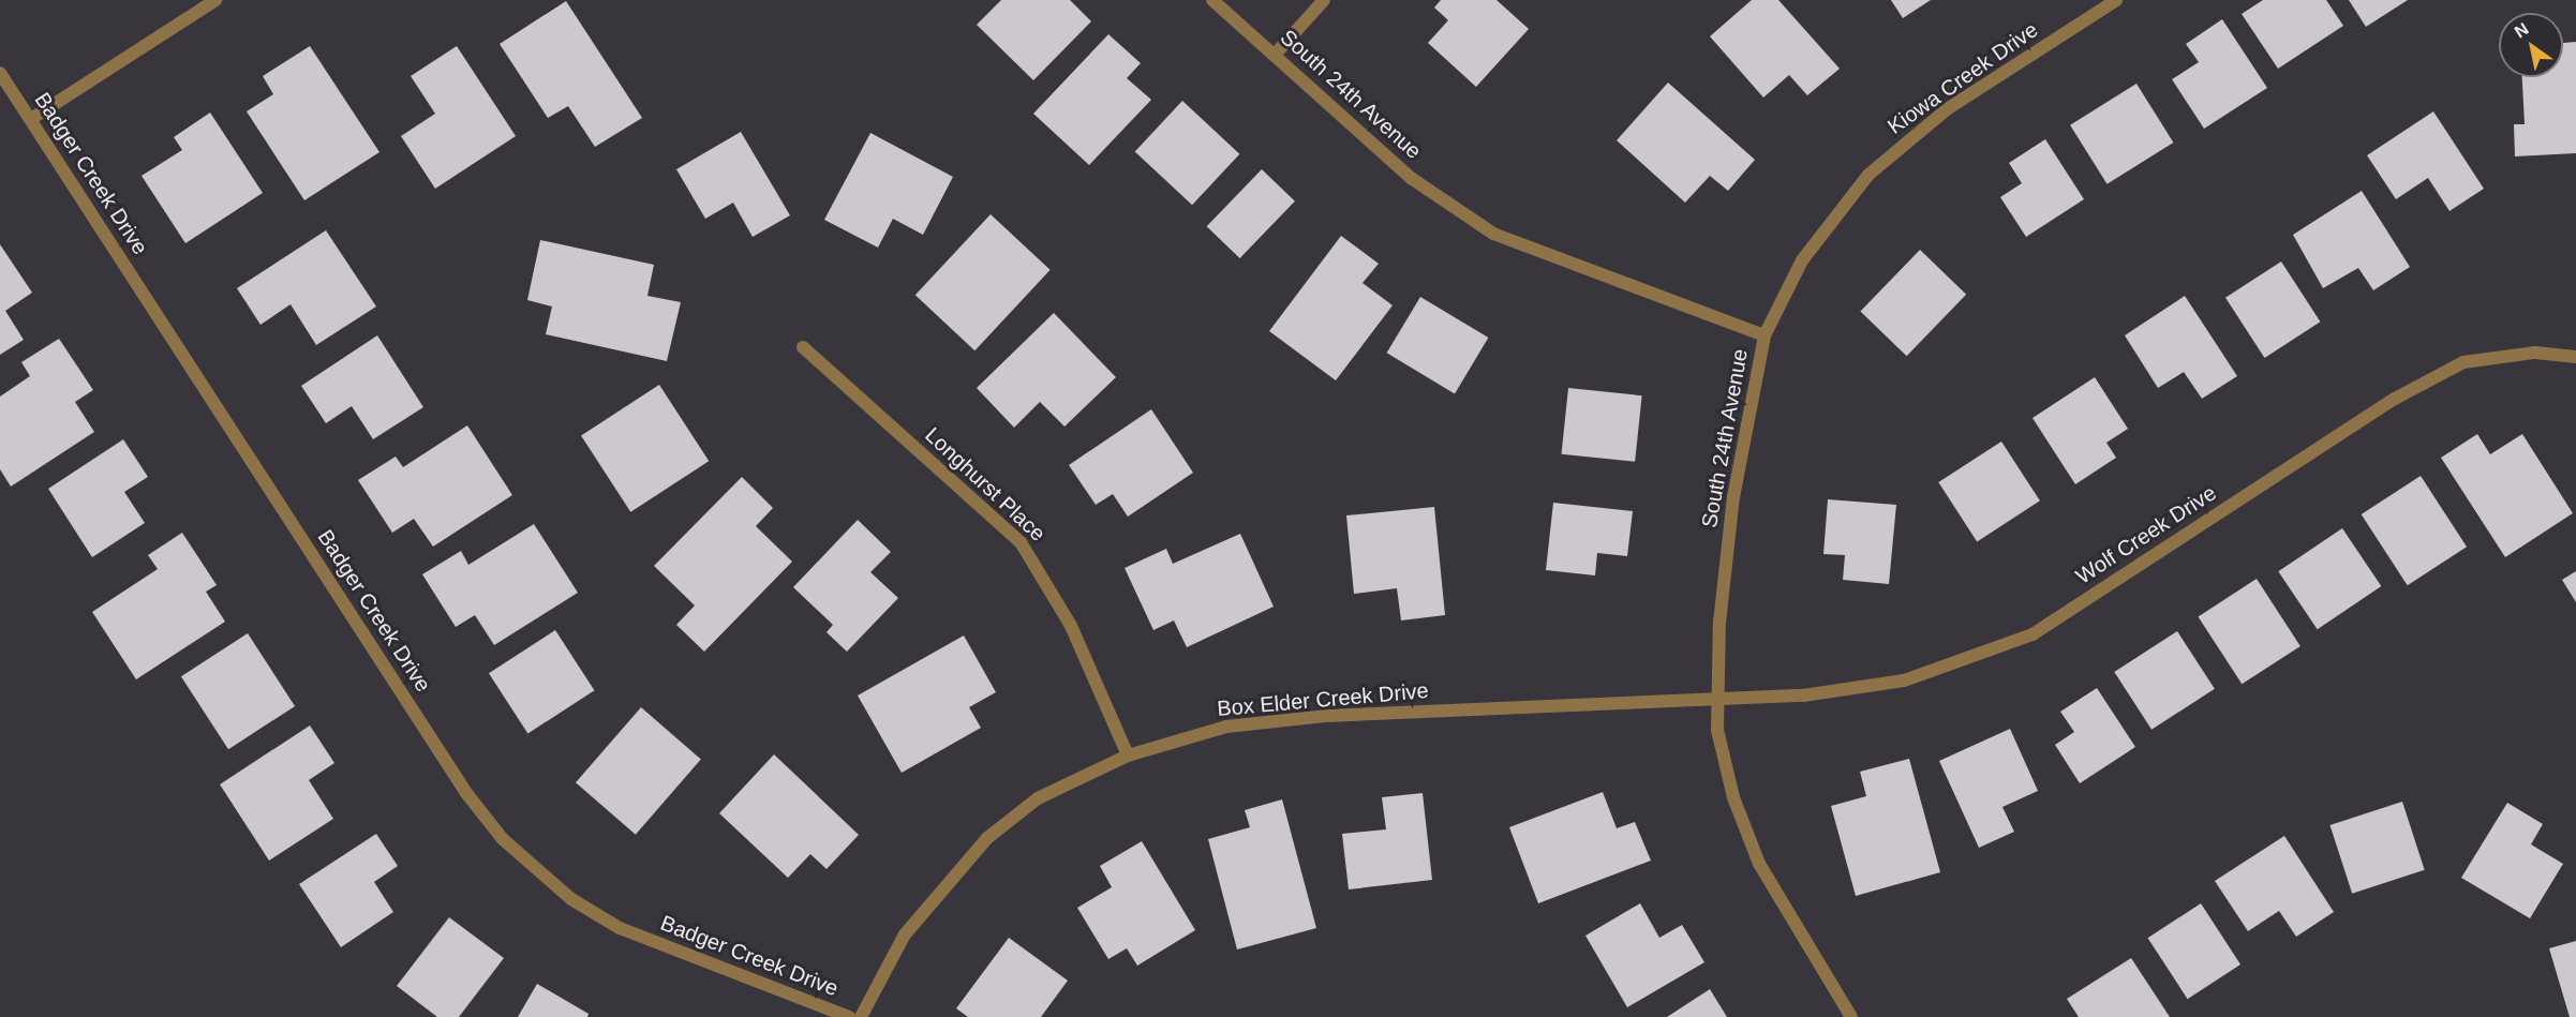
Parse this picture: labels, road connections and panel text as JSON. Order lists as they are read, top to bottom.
{
  "streets": {
    "street": [
      "Kiowa Creek Drive",
      "South 24th Avenue",
      "Badger Creek Drive",
      "Longhurst Place",
      "Wolf Creek Drive",
      "Box Elder Creek Drive"
    ]
  },
  "crossings": [
    ["Kiowa Creek Drive", "South 24th Avenue"],
    ["South 24th Avenue", "Wolf Creek Drive"],
    ["South 24th Avenue", "Box Elder Creek Drive"],
    ["Longhurst Place", "Box Elder Creek Drive"],
    ["Wolf Creek Drive", "Box Elder Creek Drive"]
  ],
  "north": "top left"
}
